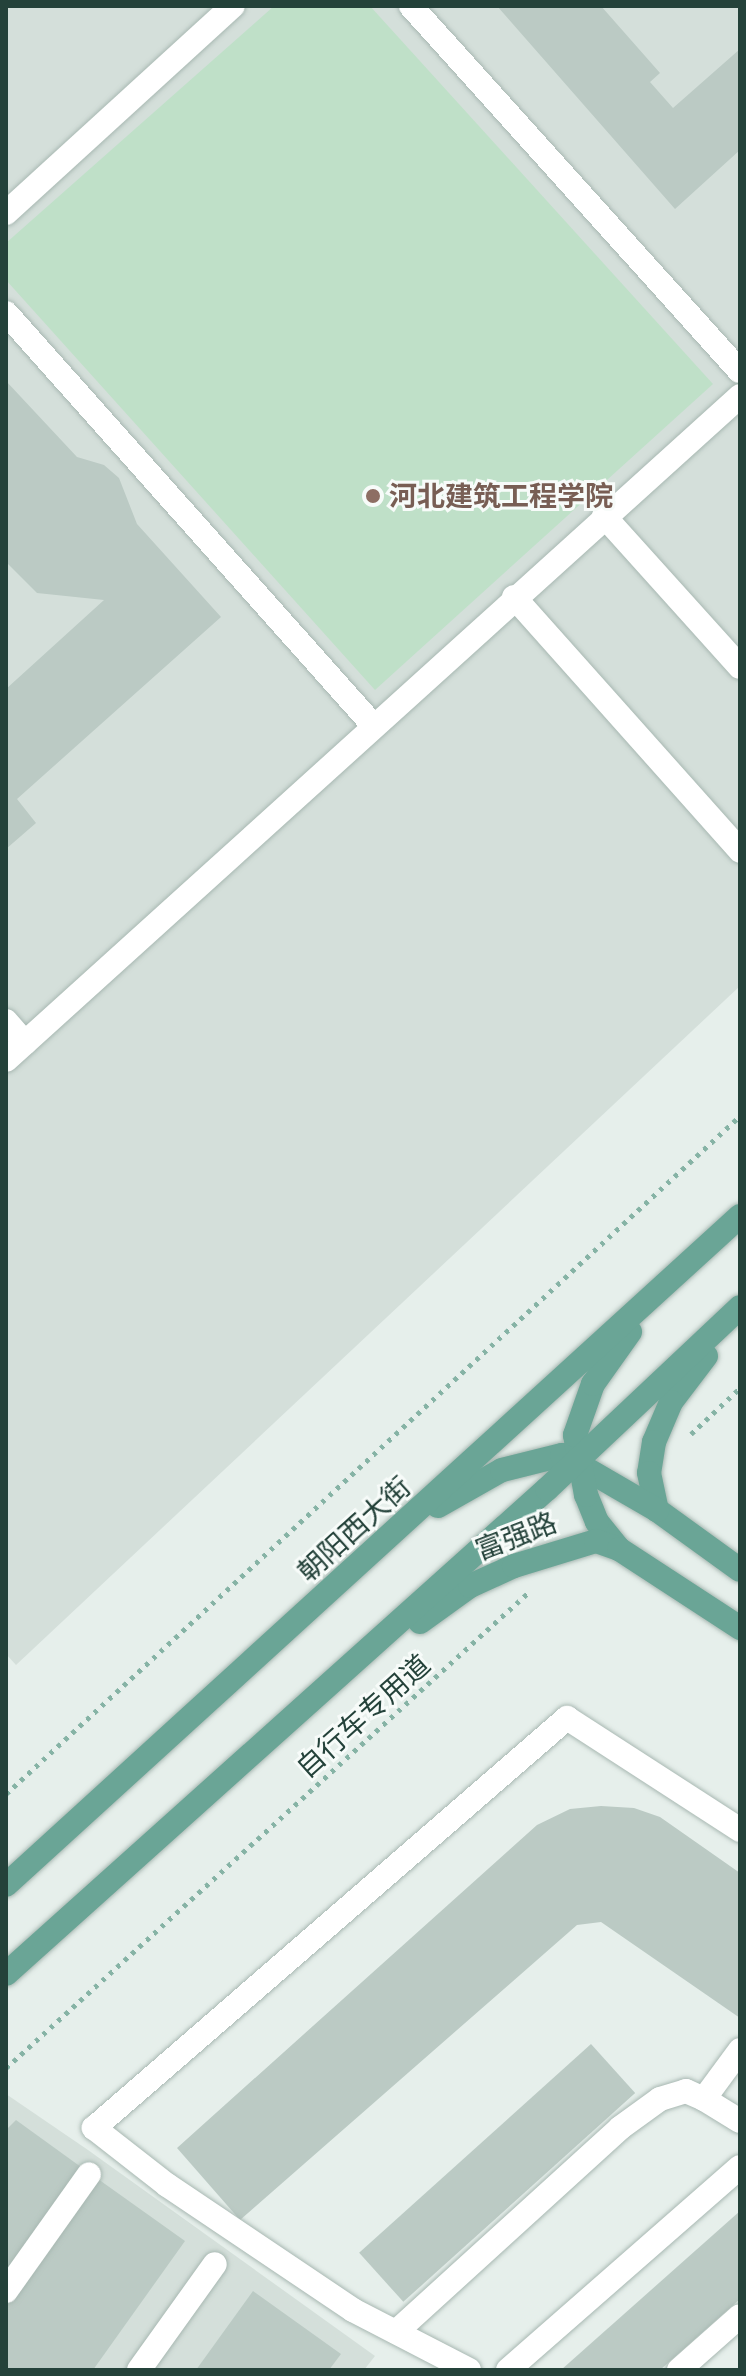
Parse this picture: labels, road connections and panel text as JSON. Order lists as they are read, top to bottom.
{
  "streets": {
    "main road": ["朝阳西大街", "富强路"],
    "path": ["自行车专用道"]
  },
  "places": ["河北建筑工程学院"]
}
